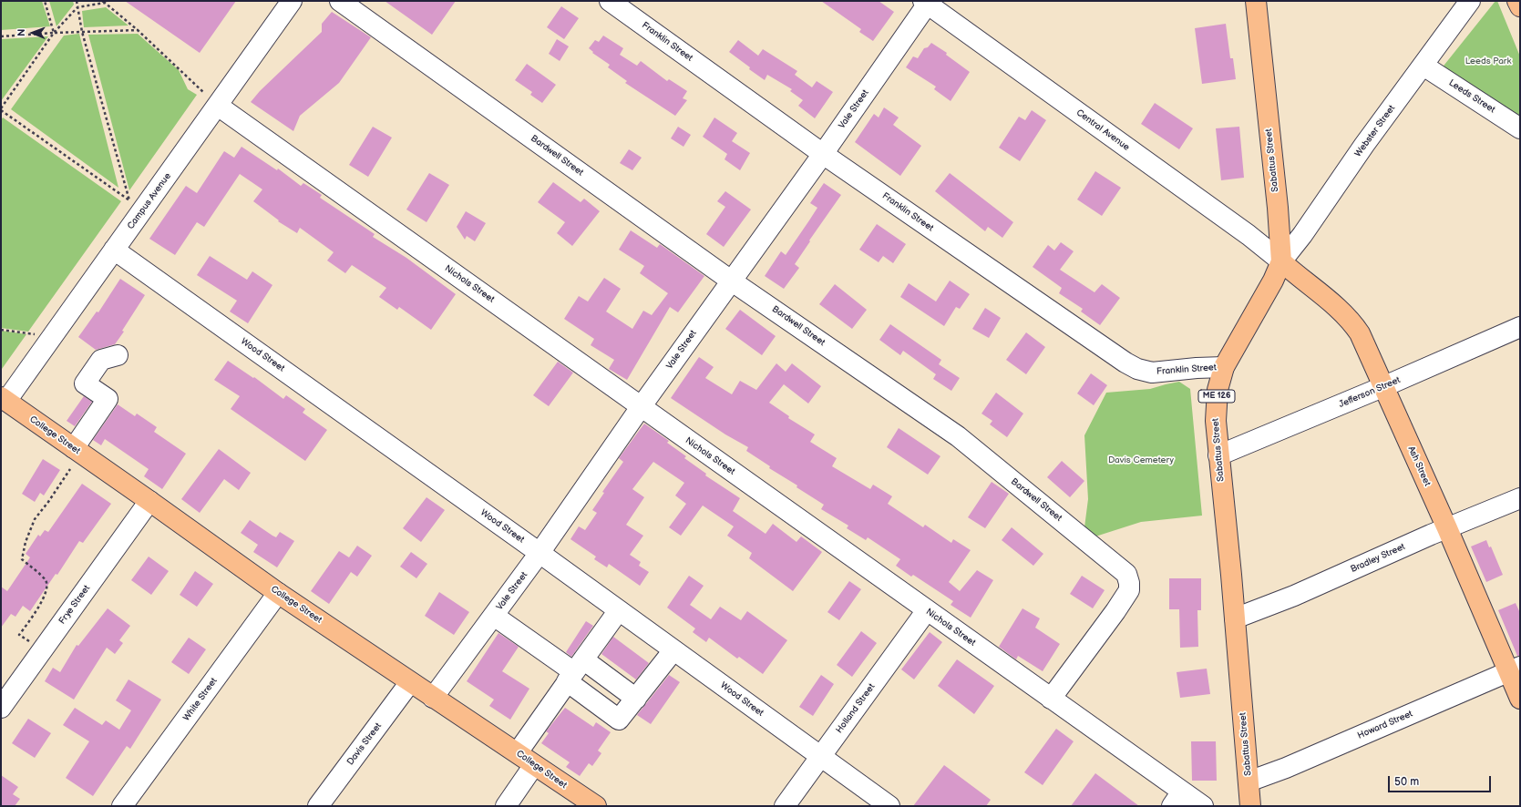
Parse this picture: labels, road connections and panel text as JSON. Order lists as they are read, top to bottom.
{
  "streets": {
    "main road": [
      "Sabattus Street",
      "ME 126",
      "College Street",
      "Ash Street"
    ],
    "street": [
      "Franklin Street",
      "Leeds Street",
      "Vale Street",
      "Central Avenue",
      "Webster Street",
      "Bardwell Street",
      "Campus Avenue",
      "Nichols Street",
      "Wood Street",
      "Jefferson Street",
      "Bradley Street",
      "Frye Street",
      "White Street",
      "Holland Street",
      "Howard Street",
      "Davis Street"
    ]
  },
  "crossings": [
    ["Franklin Street", "Vale Street"],
    ["Franklin Street", "Sabattus Street"],
    ["Leeds Street", "Webster Street"],
    ["Vale Street", "Central Avenue"],
    ["Vale Street", "Bardwell Street"],
    ["Vale Street", "Nichols Street"],
    ["Vale Street", "Wood Street"],
    ["Vale Street", "College Street"],
    ["Central Avenue", "Webster Street"],
    ["Central Avenue", "Sabattus Street"],
    ["Central Avenue", "Ash Street"],
    ["Webster Street", "Sabattus Street"],
    ["Webster Street", "Ash Street"],
    ["Bardwell Street", "Nichols Street"],
    ["Sabattus Street", "Jefferson Street"],
    ["Sabattus Street", "Ash Street"],
    ["Sabattus Street", "Bradley Street"],
    ["Sabattus Street", "Howard Street"],
    ["Campus Avenue", "Nichols Street"],
    ["Campus Avenue", "Wood Street"],
    ["Campus Avenue", "College Street"],
    ["Nichols Street", "Holland Street"],
    ["Wood Street", "Holland Street"],
    ["Jefferson Street", "Ash Street"],
    ["College Street", "Frye Street"],
    ["College Street", "White Street"],
    ["College Street", "Davis Street"],
    ["Ash Street", "Bradley Street"],
    ["Ash Street", "Howard Street"]
  ],
  "parks": ["Leeds Park", "Davis Cemetery"],
  "scale_bar": "50 m",
  "north": "left"
}
